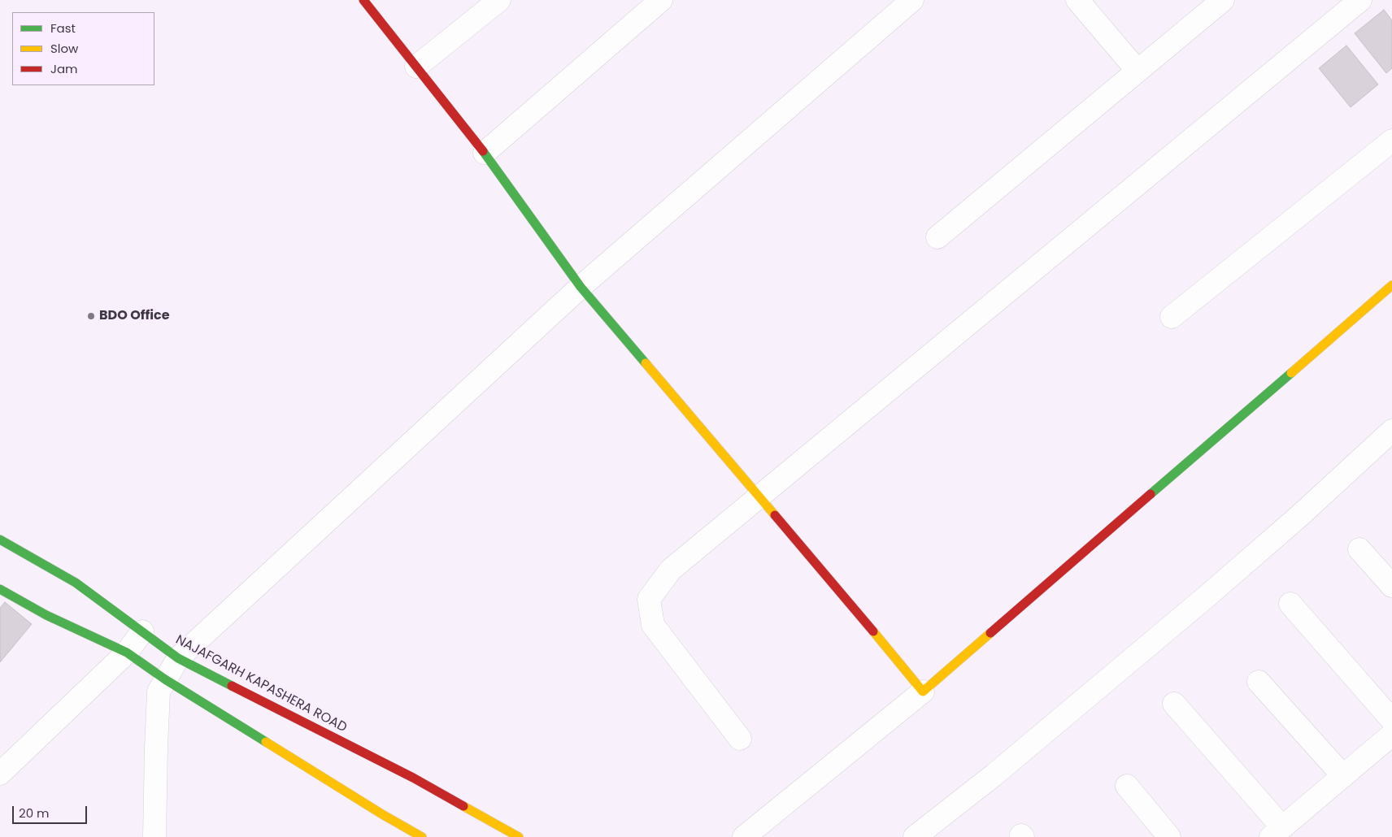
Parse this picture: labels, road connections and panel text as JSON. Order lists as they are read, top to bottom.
{
  "streets": {
    "street": ["NAJAFGARH KAPASHERA ROAD"]
  },
  "places": ["BDO Office"],
  "legend": ["Fast", "Slow", "Jam"],
  "scale_bar": "20 m"
}
